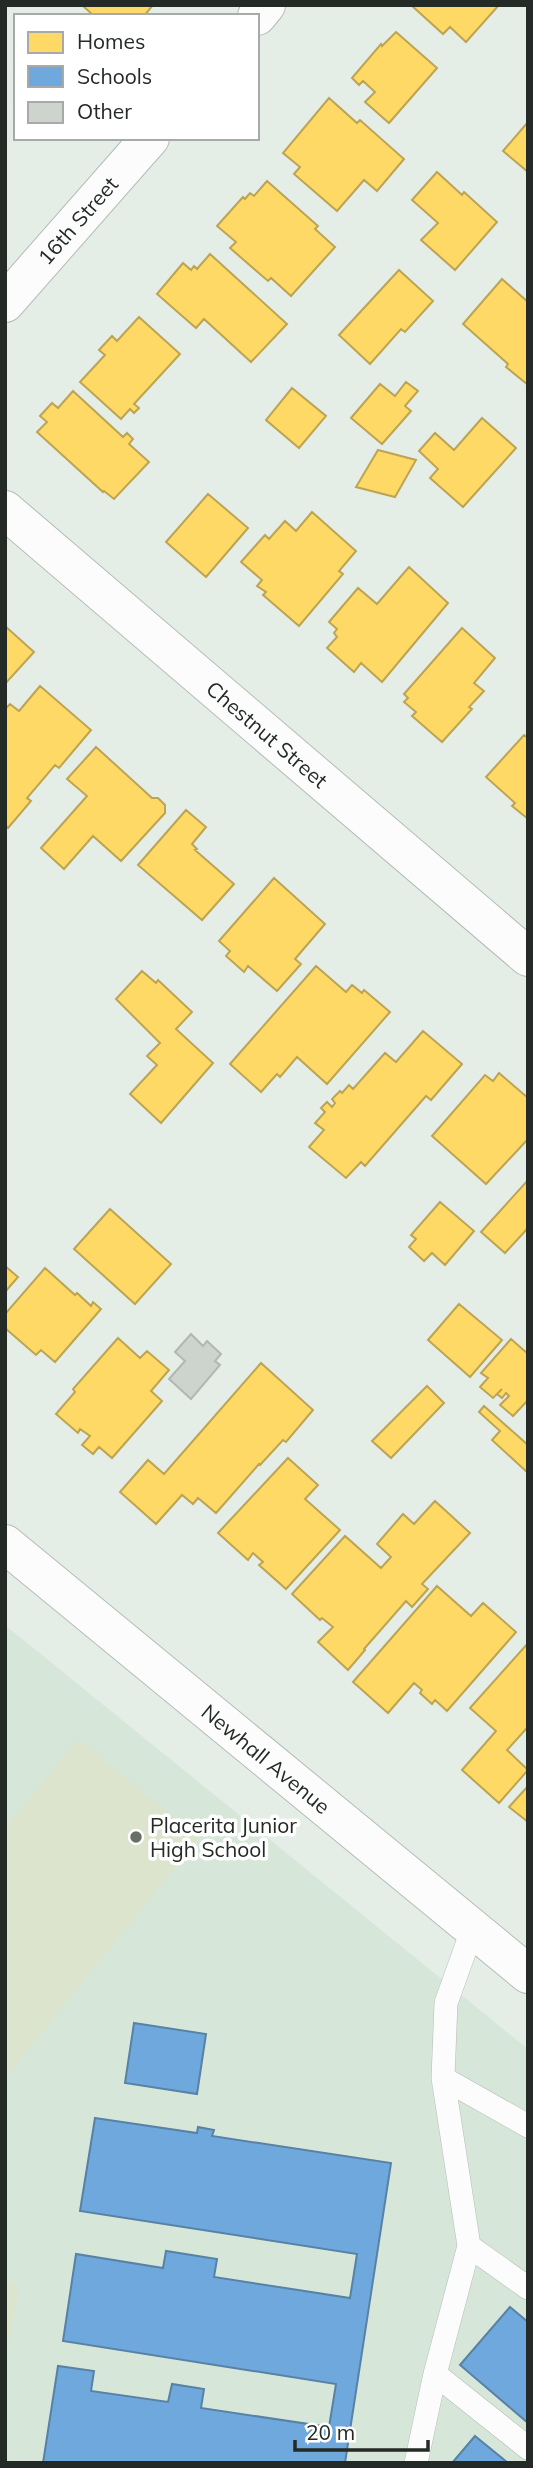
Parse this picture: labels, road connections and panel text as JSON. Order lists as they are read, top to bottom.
{
  "streets": {
    "street": ["16th Street", "Chestnut Street", "Newhall Avenue"]
  },
  "places": ["Placerita Junior High School"],
  "legend": ["Homes", "Schools", "Other"],
  "scale_bar": "20 m"
}
